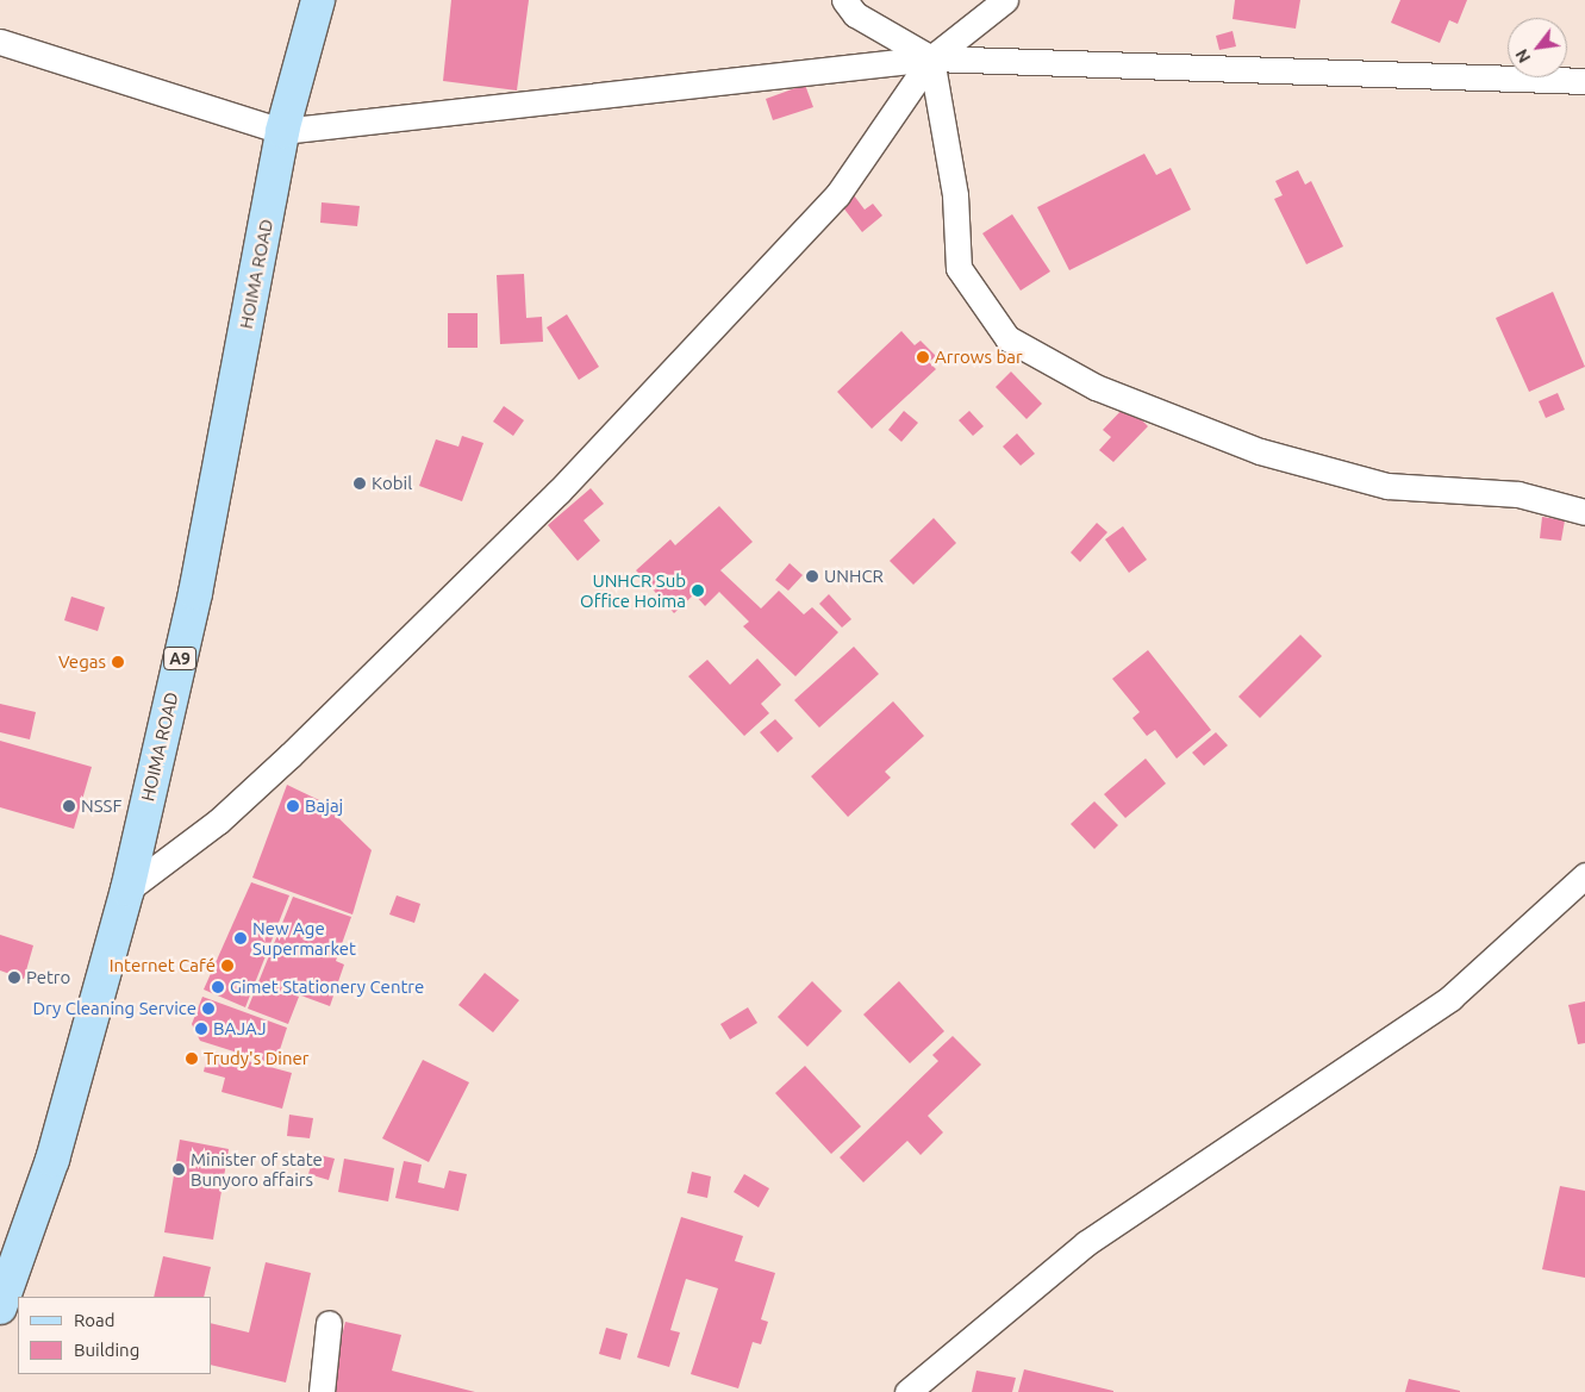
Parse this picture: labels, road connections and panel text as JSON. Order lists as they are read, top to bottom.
{
  "streets": {
    "main road": ["HOIMA ROAD", "A9"]
  },
  "places": [
    "Arrows bar",
    "Kobil",
    "UNHCR",
    "UNHCR Sub Office Hoima",
    "Vegas",
    "NSSF",
    "Bajaj",
    "New Age Supermarket",
    "Internet Café",
    "Petro",
    "Gimet Stationery Centre",
    "Dry Cleaning Service",
    "BAJAJ",
    "Trudy's Diner",
    "Minister of state Bunyoro affairs"
  ],
  "legend": ["Road", "Building"],
  "north": "bottom left"
}
